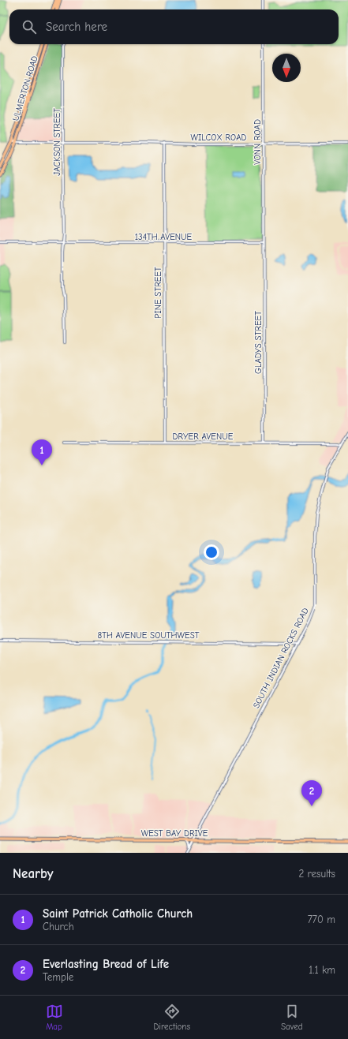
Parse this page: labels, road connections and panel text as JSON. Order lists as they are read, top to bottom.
{
  "streets": {
    "main road": ["ULMERTON ROAD", "WEST BAY DRIVE"],
    "street": [
      "WILCOX ROAD",
      "JACKSON STREET",
      "VONN ROAD",
      "134TH AVENUE",
      "PINE STREET",
      "GLADYS STREET",
      "DRYER AVENUE",
      "8TH AVENUE SOUTHWEST",
      "SOUTH INDIAN ROCKS ROAD"
    ]
  },
  "crossings": [
    ["ULMERTON ROAD", "WILCOX ROAD"],
    ["WILCOX ROAD", "JACKSON STREET"],
    ["WILCOX ROAD", "VONN ROAD"],
    ["WILCOX ROAD", "PINE STREET"],
    ["JACKSON STREET", "134TH AVENUE"],
    ["VONN ROAD", "134TH AVENUE"],
    ["VONN ROAD", "GLADYS STREET"],
    ["134TH AVENUE", "PINE STREET"],
    ["134TH AVENUE", "GLADYS STREET"],
    ["PINE STREET", "DRYER AVENUE"],
    ["GLADYS STREET", "DRYER AVENUE"],
    ["DRYER AVENUE", "SOUTH INDIAN ROCKS ROAD"],
    ["8TH AVENUE SOUTHWEST", "SOUTH INDIAN ROCKS ROAD"],
    ["SOUTH INDIAN ROCKS ROAD", "WEST BAY DRIVE"]
  ],
  "north": "bottom",
  "page": {
    "search": "Search here",
    "pins": ["1", "2"],
    "heading": ["Nearby", "2 results"],
    "list": [
      {
        "mark": "1",
        "name": "Saint Patrick Catholic Church",
        "note": "Church",
        "value": "770 m"
      },
      {
        "mark": "2",
        "name": "Everlasting Bread of Life",
        "note": "Temple",
        "value": "1.1 km"
      }
    ],
    "nav": ["Map", "Directions", "Saved"]
  }
}
